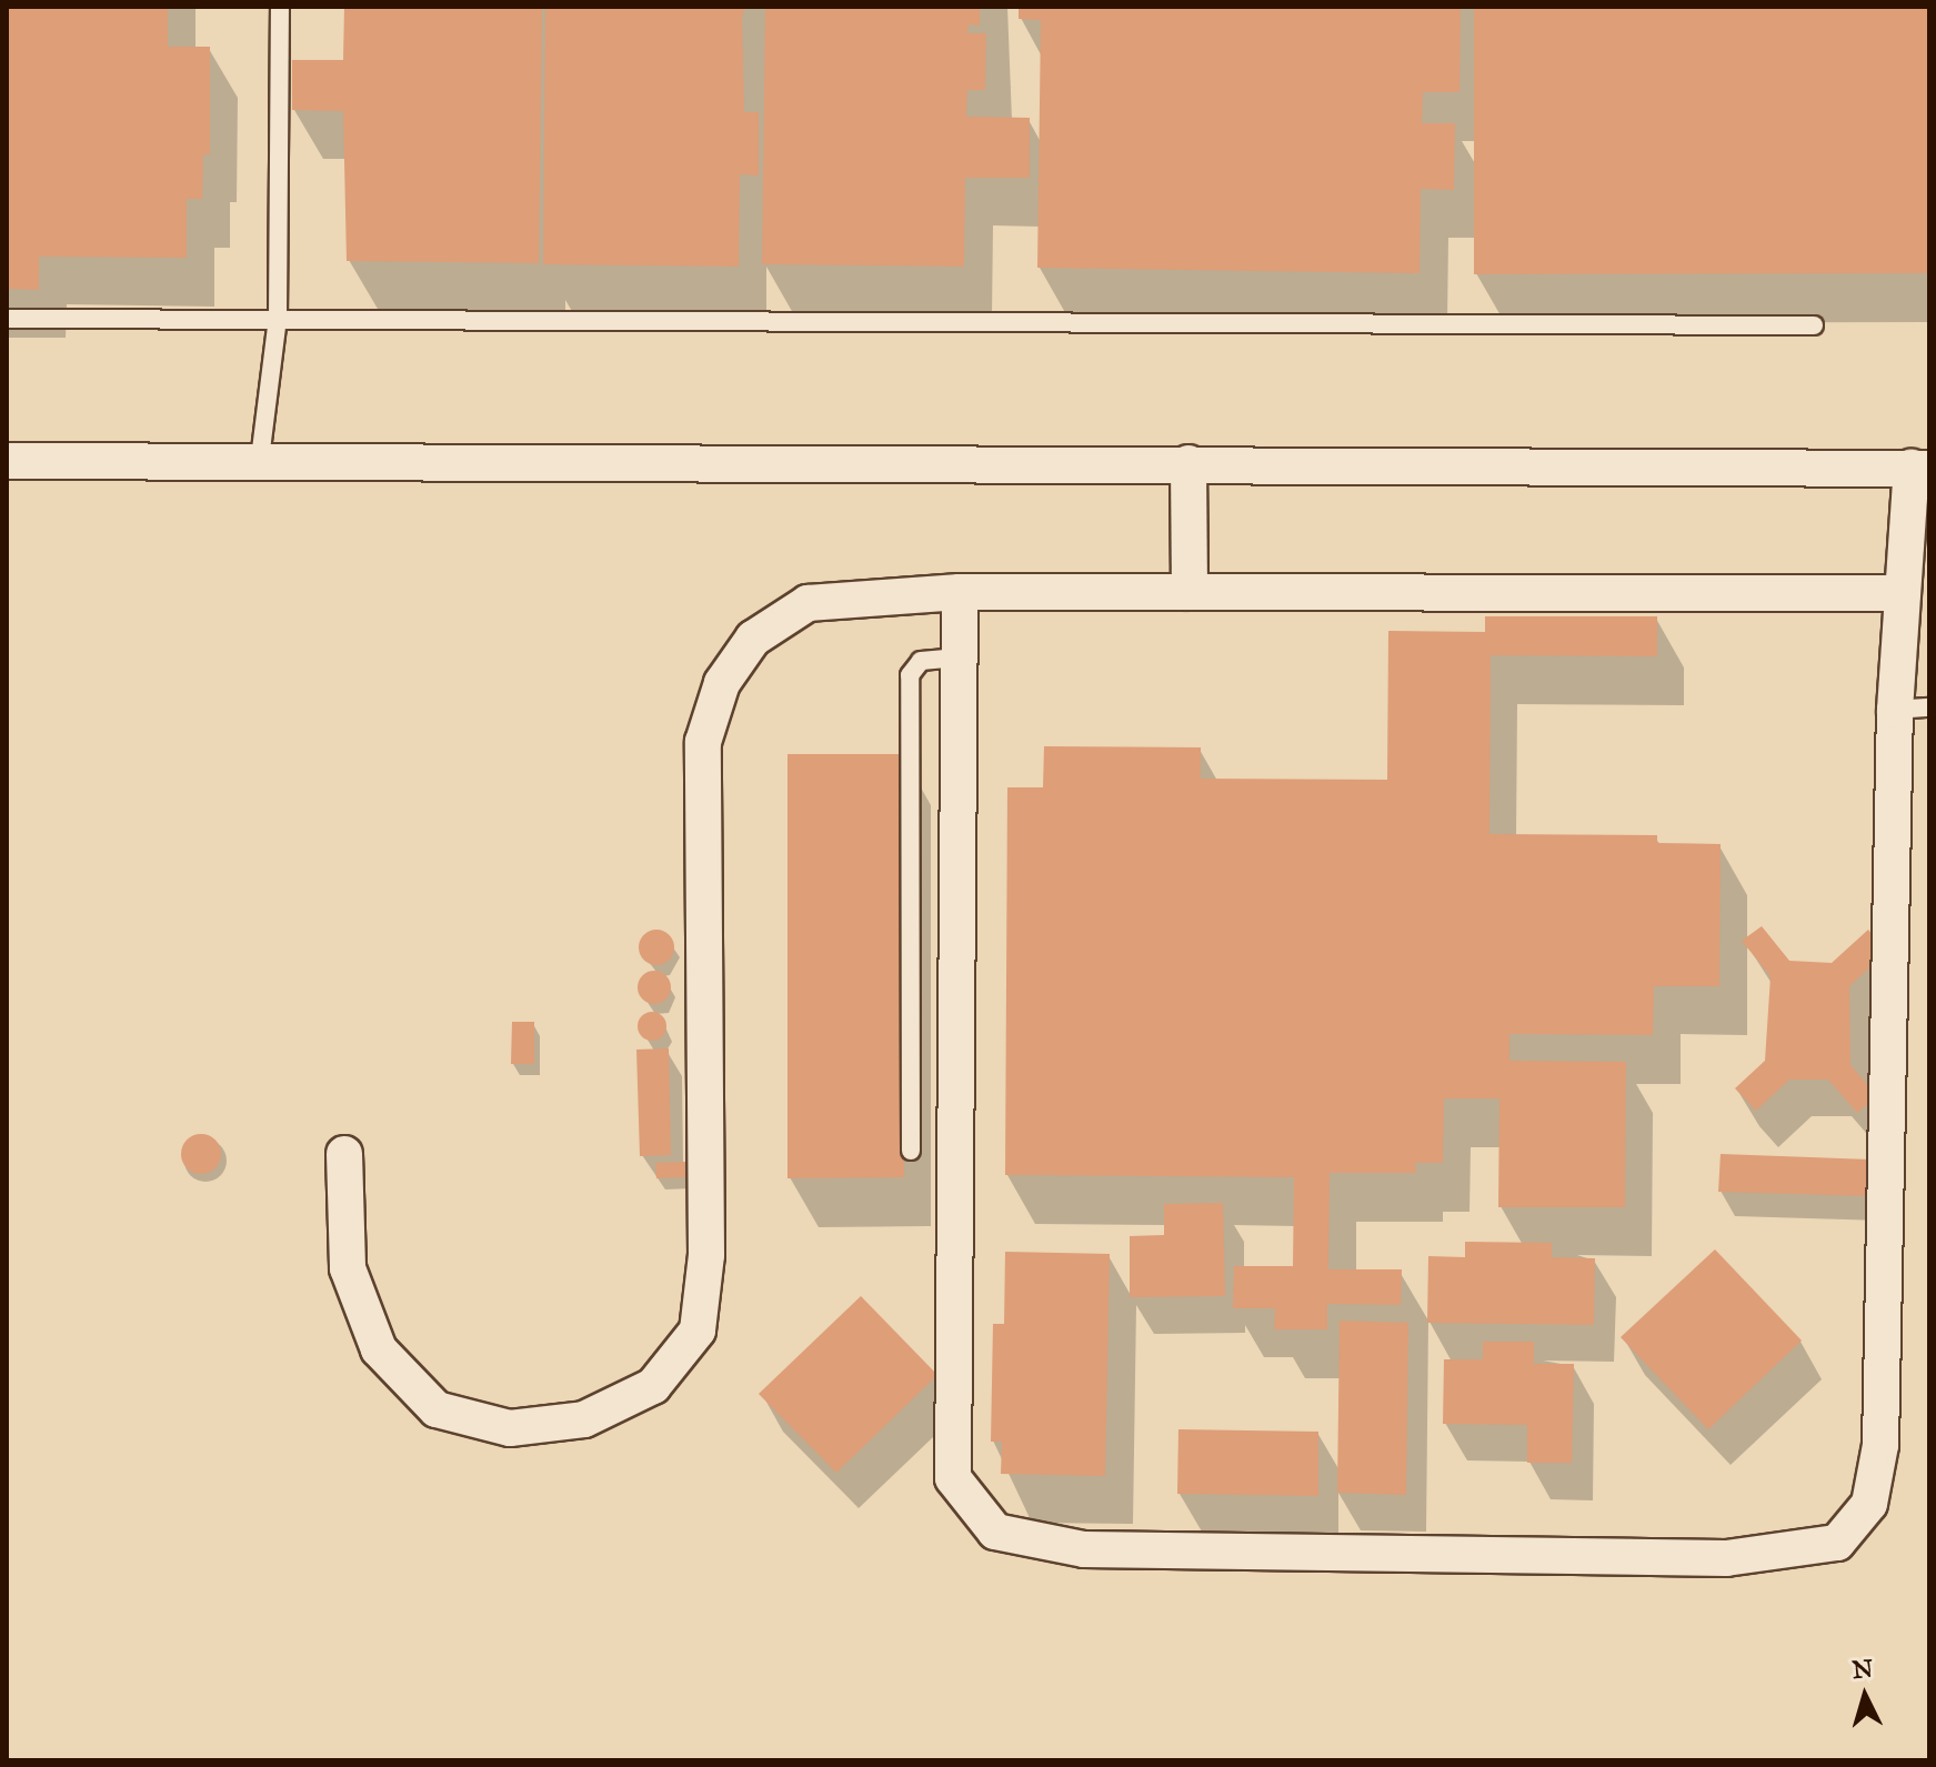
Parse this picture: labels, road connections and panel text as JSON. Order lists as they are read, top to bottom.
{
  "north": "top"
}
